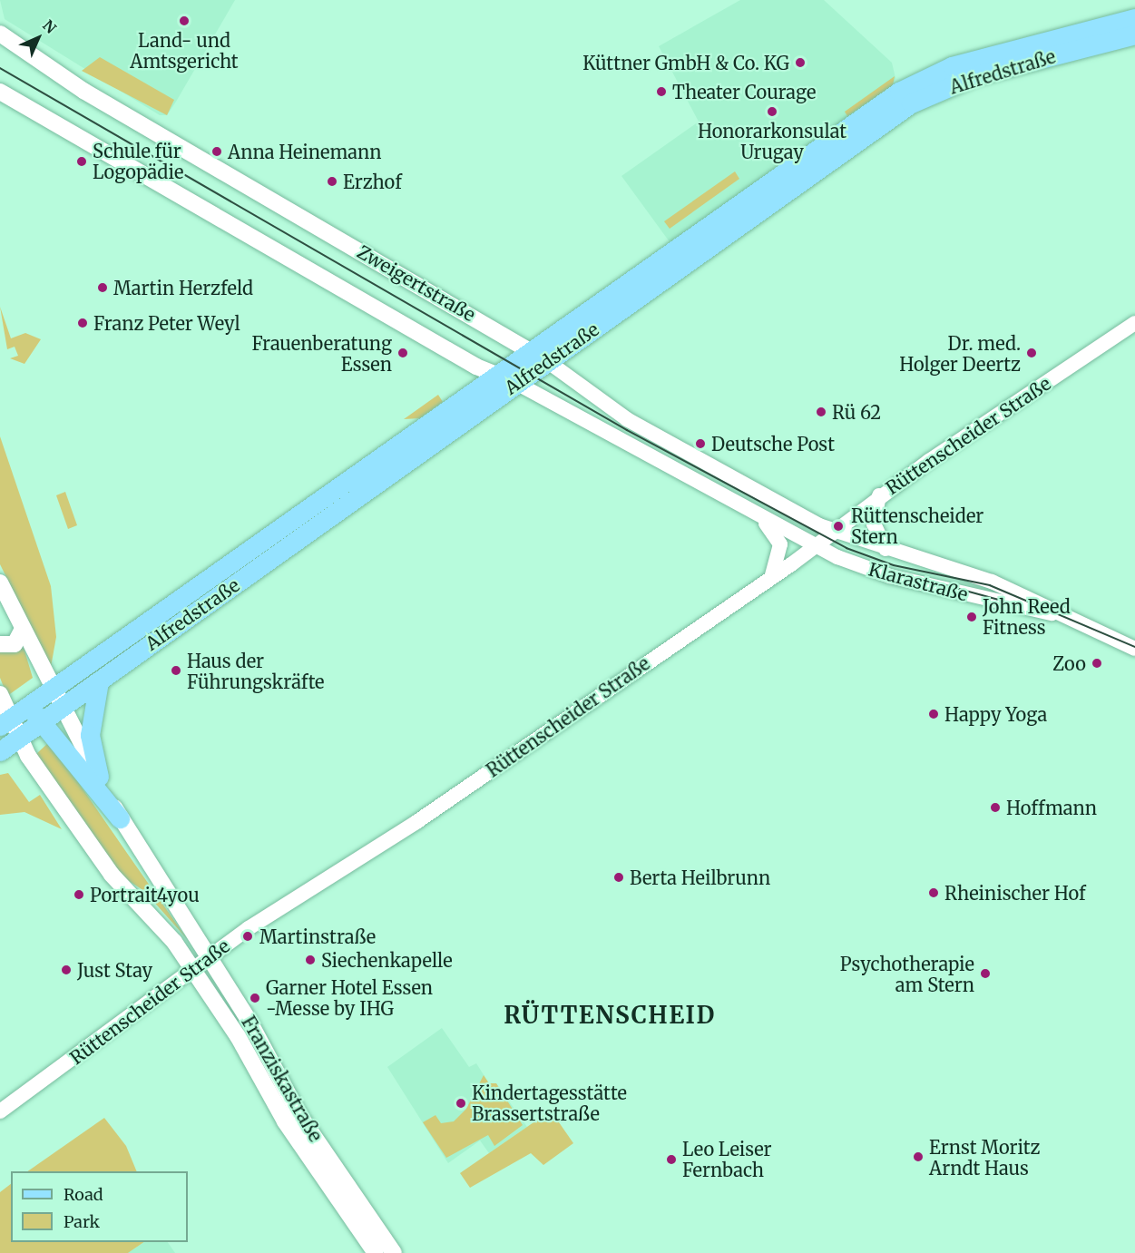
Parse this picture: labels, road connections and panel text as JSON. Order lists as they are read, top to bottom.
{
  "streets": {
    "main road": ["Alfredstraße", "Zweigertstraße", "Franziskastraße"],
    "street": ["Rüttenscheider Straße", "Klarastraße"]
  },
  "crossings": [
    ["Alfredstraße", "Zweigertstraße"],
    ["Zweigertstraße", "Rüttenscheider Straße"],
    ["Zweigertstraße", "Klarastraße"],
    ["Rüttenscheider Straße", "Klarastraße"],
    ["Rüttenscheider Straße", "Franziskastraße"]
  ],
  "districts": ["RÜTTENSCHEID"],
  "places": [
    "Land- und Amtsgericht",
    "Küttner GmbH & Co. KG",
    "Theater Courage",
    "Honorarkonsulat Urugay",
    "Anna Heinemann",
    "Schule für Logopädie",
    "Erzhof",
    "Martin Herzfeld",
    "Franz Peter Weyl",
    "Frauenberatung Essen",
    "Dr. med. Holger Deertz",
    "Rü 62",
    "Deutsche Post",
    "Rüttenscheider Stern",
    "John Reed Fitness",
    "Zoo",
    "Haus der Führungskräfte",
    "Happy Yoga",
    "Hoffmann",
    "Berta Heilbrunn",
    "Rheinischer Hof",
    "Portrait4you",
    "Martinstraße",
    "Siechenkapelle",
    "Just Stay",
    "Psychotherapie am Stern",
    "Garner Hotel Essen -Messe by IHG",
    "Kindertagesstätte Brassertstraße",
    "Ernst Moritz Arndt Haus",
    "Leo Leiser Fernbach"
  ],
  "legend": ["Road", "Park"],
  "north": "top right"
}
